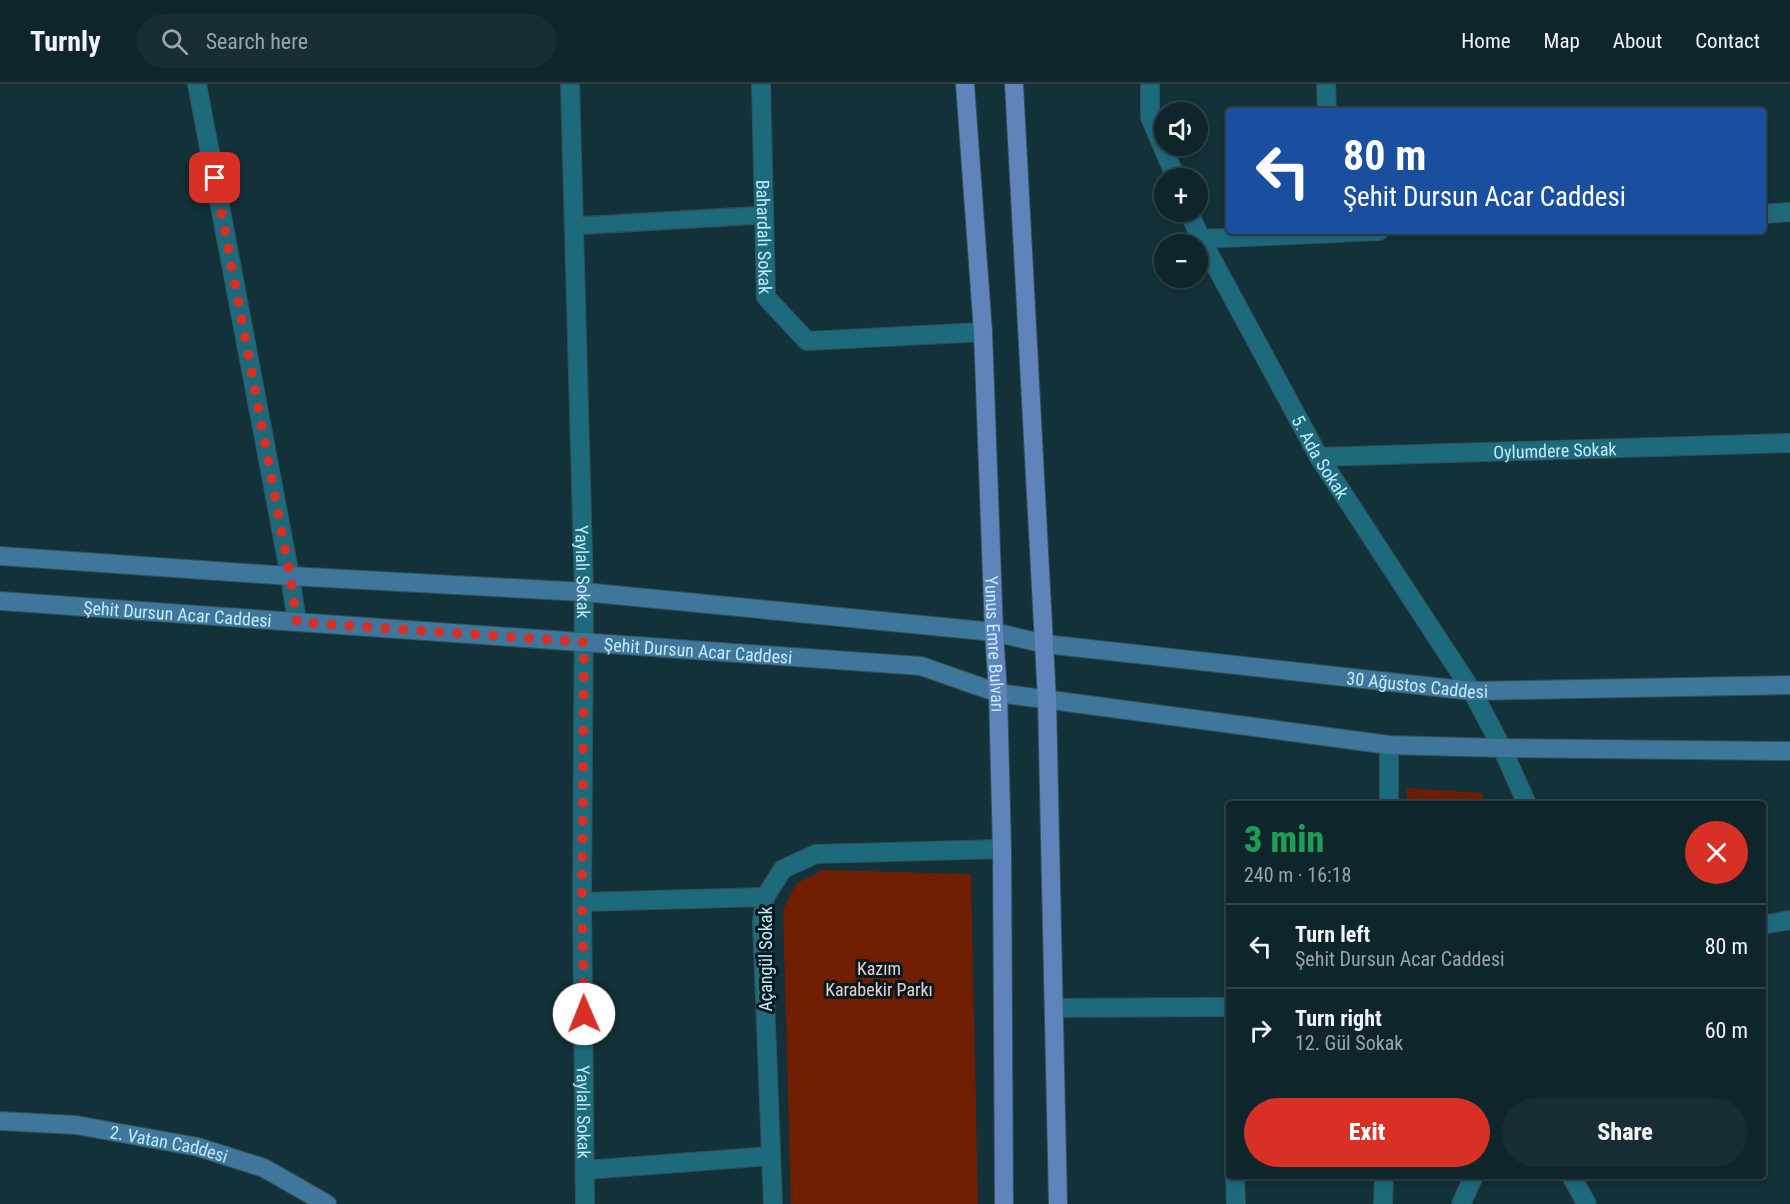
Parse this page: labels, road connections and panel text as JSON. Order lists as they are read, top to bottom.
{
  "streets": {
    "main road": [
      "Şehit Dursun Acar Caddesi",
      "Yunus Emre Bulvarı",
      "30 Ağustos Caddesi",
      "2. Vatan Caddesi"
    ],
    "street": [
      "Bahardalı Sokak",
      "Oylumdere Sokak",
      "5. Ada Sokak",
      "Yaylalı Sokak",
      "Açangül Sokak"
    ]
  },
  "crossings": [
    ["Bahardalı Sokak", "Yunus Emre Bulvarı"],
    ["Oylumdere Sokak", "5. Ada Sokak"],
    ["5. Ada Sokak", "30 Ağustos Caddesi"],
    ["Yaylalı Sokak", "Şehit Dursun Acar Caddesi"],
    ["Şehit Dursun Acar Caddesi", "Yunus Emre Bulvarı"],
    ["Yunus Emre Bulvarı", "30 Ağustos Caddesi"],
    ["Yunus Emre Bulvarı", "Açangül Sokak"]
  ],
  "parks": ["Kazım Karabekir Parkı"],
  "page": {
    "header": "Turnly",
    "search": "Search here",
    "nav": [
      "Home",
      "Map",
      "About",
      "Contact"
    ],
    "map_buttons": ["+", "−"],
    "turn": ["80 m", "Şehit Dursun Acar Caddesi"],
    "heading": ["3 min", "240 m · 16:18"],
    "list": [
      {
        "name": "Turn left",
        "note": "Şehit Dursun Acar Caddesi",
        "value": "80 m"
      },
      {
        "name": "Turn right",
        "note": "12. Gül Sokak",
        "value": "60 m"
      }
    ],
    "buttons": ["Exit", "Share"]
  }
}
